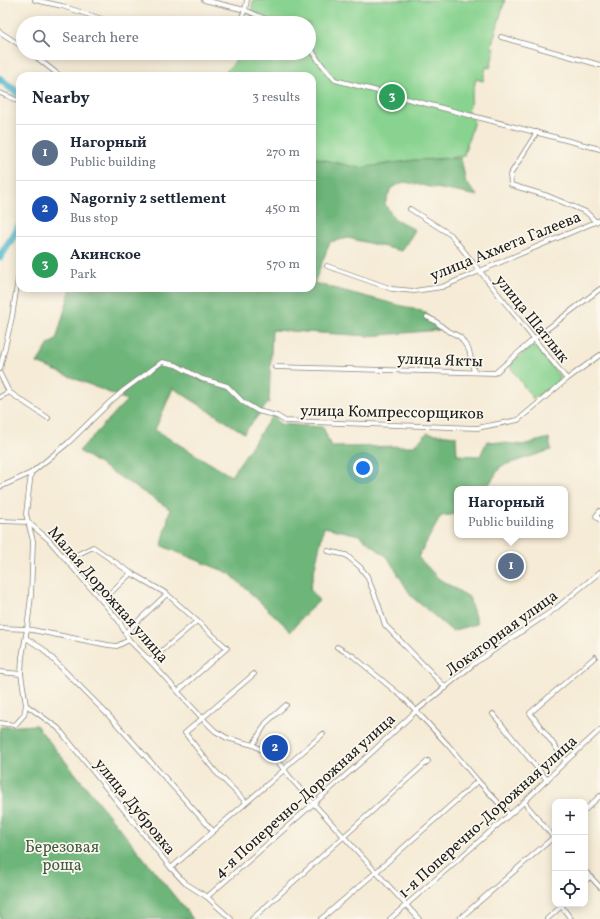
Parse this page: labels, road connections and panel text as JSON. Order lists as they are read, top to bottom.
{
  "streets": {
    "street": [
      "улица Ахмета Галеева",
      "улица Шатлык",
      "улица Якты",
      "улица Компрессорщиков",
      "Малая Дорожная улица",
      "Локаторная улица",
      "4-я Поперечно-Дорожная улица",
      "улица Дубровка",
      "1-я Поперечно-Дорожная улица"
    ]
  },
  "crossings": [
    ["улица Ахмета Галеева", "улица Шатлык"],
    ["улица Шатлык", "улица Якты"],
    ["улица Шатлык", "улица Компрессорщиков"],
    ["улица Компрессорщиков", "Малая Дорожная улица"],
    ["Малая Дорожная улица", "4-я Поперечно-Дорожная улица"],
    ["Малая Дорожная улица", "1-я Поперечно-Дорожная улица"],
    ["Локаторная улица", "4-я Поперечно-Дорожная улица"],
    ["4-я Поперечно-Дорожная улица", "улица Дубровка"]
  ],
  "parks": ["Березовая роща"],
  "page": {
    "search": "Search here",
    "heading": ["Nearby", "3 results"],
    "pins": ["3", "1", "2"],
    "list": [
      {
        "mark": "1",
        "name": "Нагорный",
        "note": "Public building",
        "value": "270 m"
      },
      {
        "mark": "2",
        "name": "Nagorniy 2 settlement",
        "note": "Bus stop",
        "value": "450 m"
      },
      {
        "mark": "3",
        "name": "Акинское",
        "note": "Park",
        "value": "570 m"
      }
    ],
    "popup": ["Нагорный", "Public building"],
    "map_buttons": ["+", "−"]
  }
}
